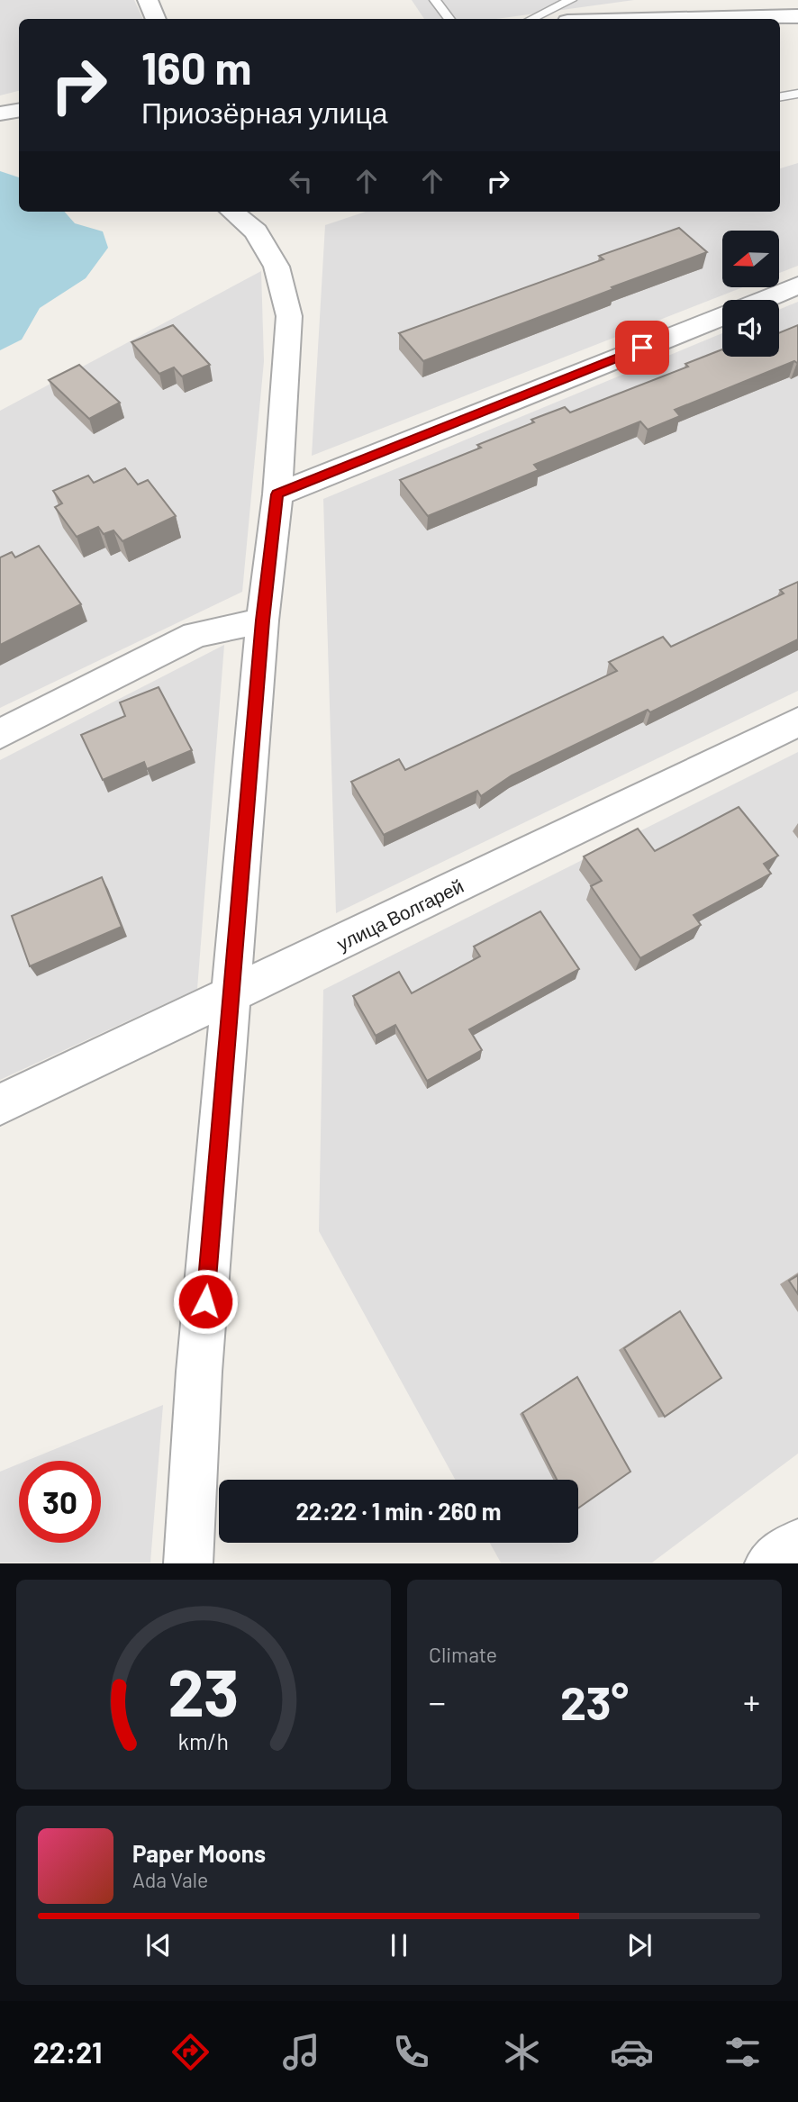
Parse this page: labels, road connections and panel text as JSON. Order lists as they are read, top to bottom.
{
  "streets": {
    "street": ["улица Волгарей"]
  },
  "north": "left",
  "page": {
    "turn": ["160 m", "Приозёрная улица"],
    "limit": "30",
    "trip": "22:22 · 1 min · 260 m",
    "tile": "Climate",
    "heat": ["−", "23°", "+"],
    "song": ["Paper Moons", "Ada Vale"],
    "tabs": "22:21",
    "gauge": ["23", "km/h"]
  }
}
